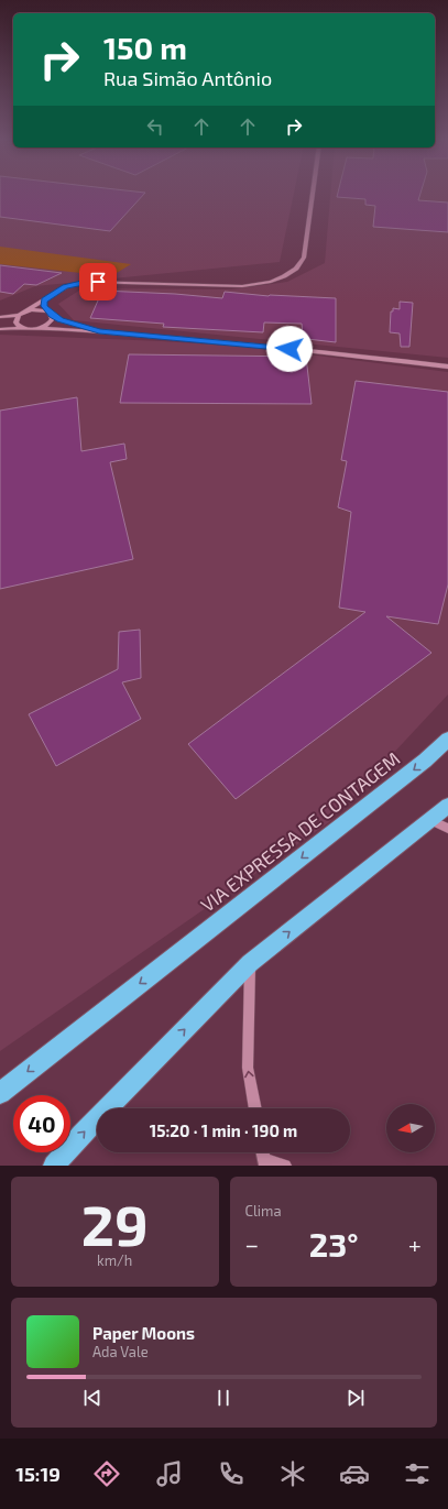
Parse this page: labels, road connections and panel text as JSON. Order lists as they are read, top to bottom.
{
  "streets": {
    "highway": ["VIA EXPRESSA DE CONTAGEM"]
  },
  "north": "left",
  "page": {
    "turn": ["150 m", "Rua Simão Antônio"],
    "limit": "40",
    "trip": "15:20 · 1 min · 190 m",
    "tile": [
      ["29", "km/h"],
      "Clima"
    ],
    "heat": ["−", "23°", "+"],
    "song": ["Paper Moons", "Ada Vale"],
    "tabs": "15:19"
  }
}
